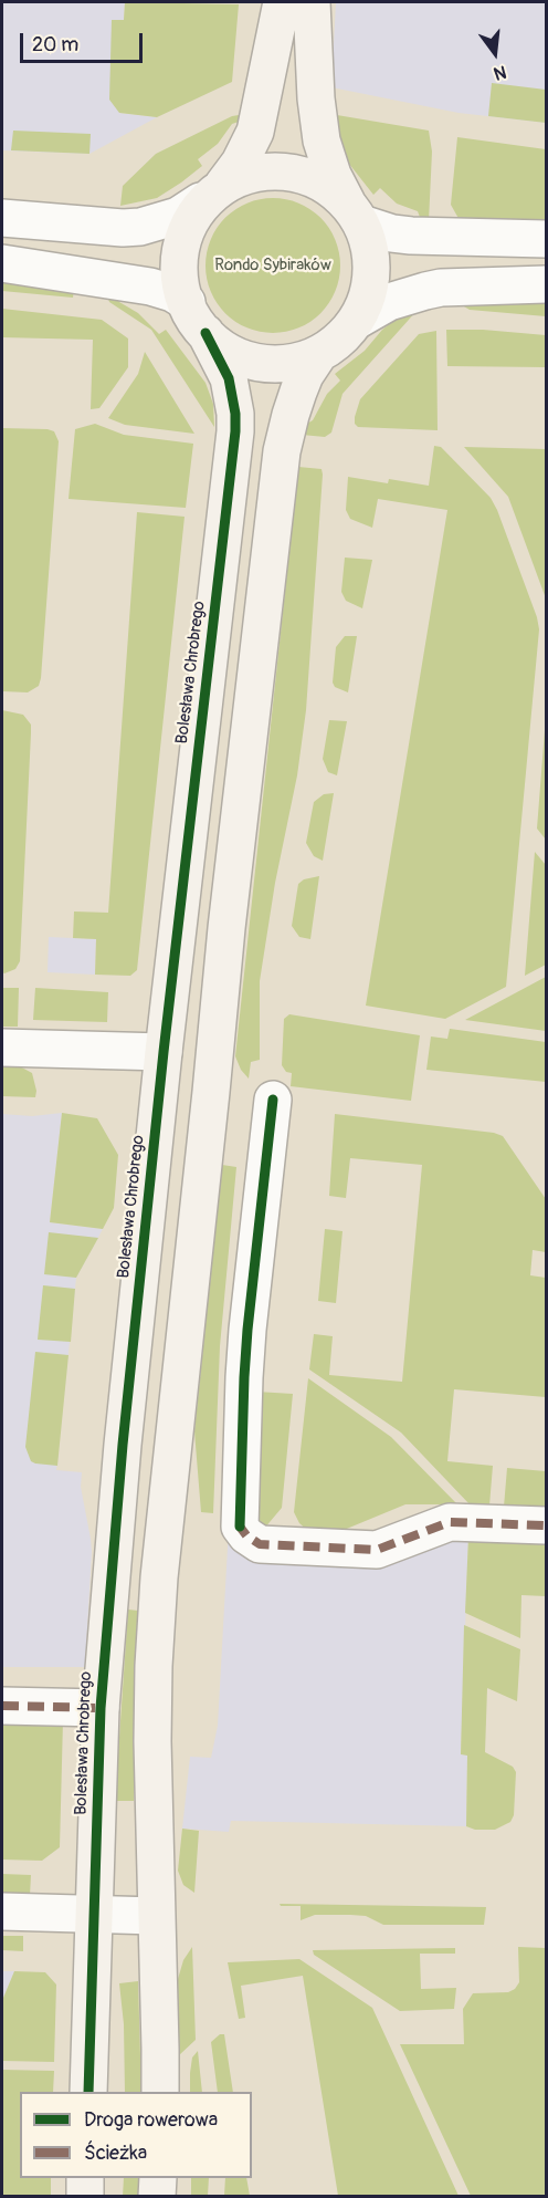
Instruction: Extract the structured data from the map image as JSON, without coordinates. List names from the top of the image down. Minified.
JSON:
{"streets":{"street":["Bolesława Chrobrego"]},"parks":["Rondo Sybiraków"],"legend":["Droga rowerowa","Ścieżka"],"scale_bar":"20 m","north":"bottom"}
